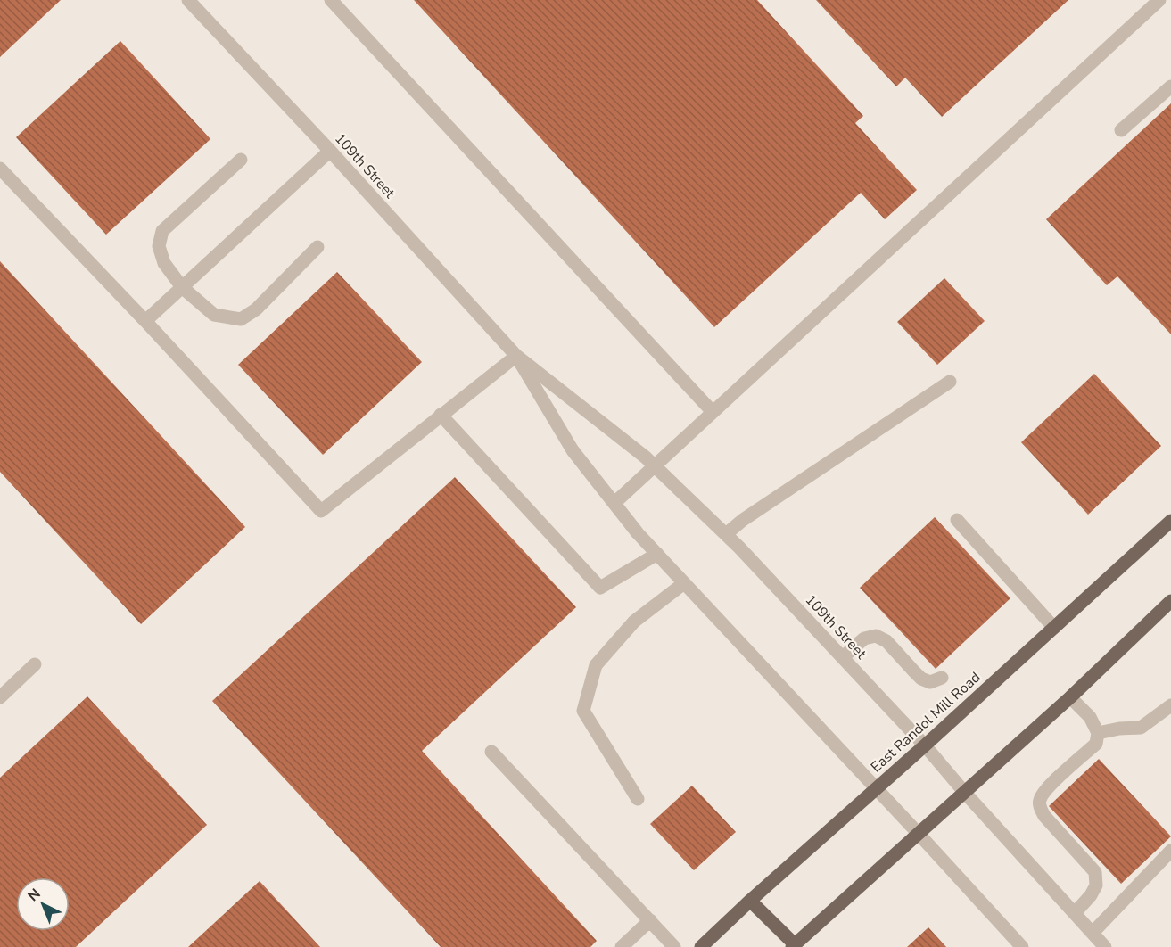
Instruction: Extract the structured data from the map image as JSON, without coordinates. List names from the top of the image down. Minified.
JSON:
{"streets":{"main road":["East Randol Mill Road"],"street":["109th Street"]},"crossings":[["109th Street","East Randol Mill Road"]],"north":"top left"}
